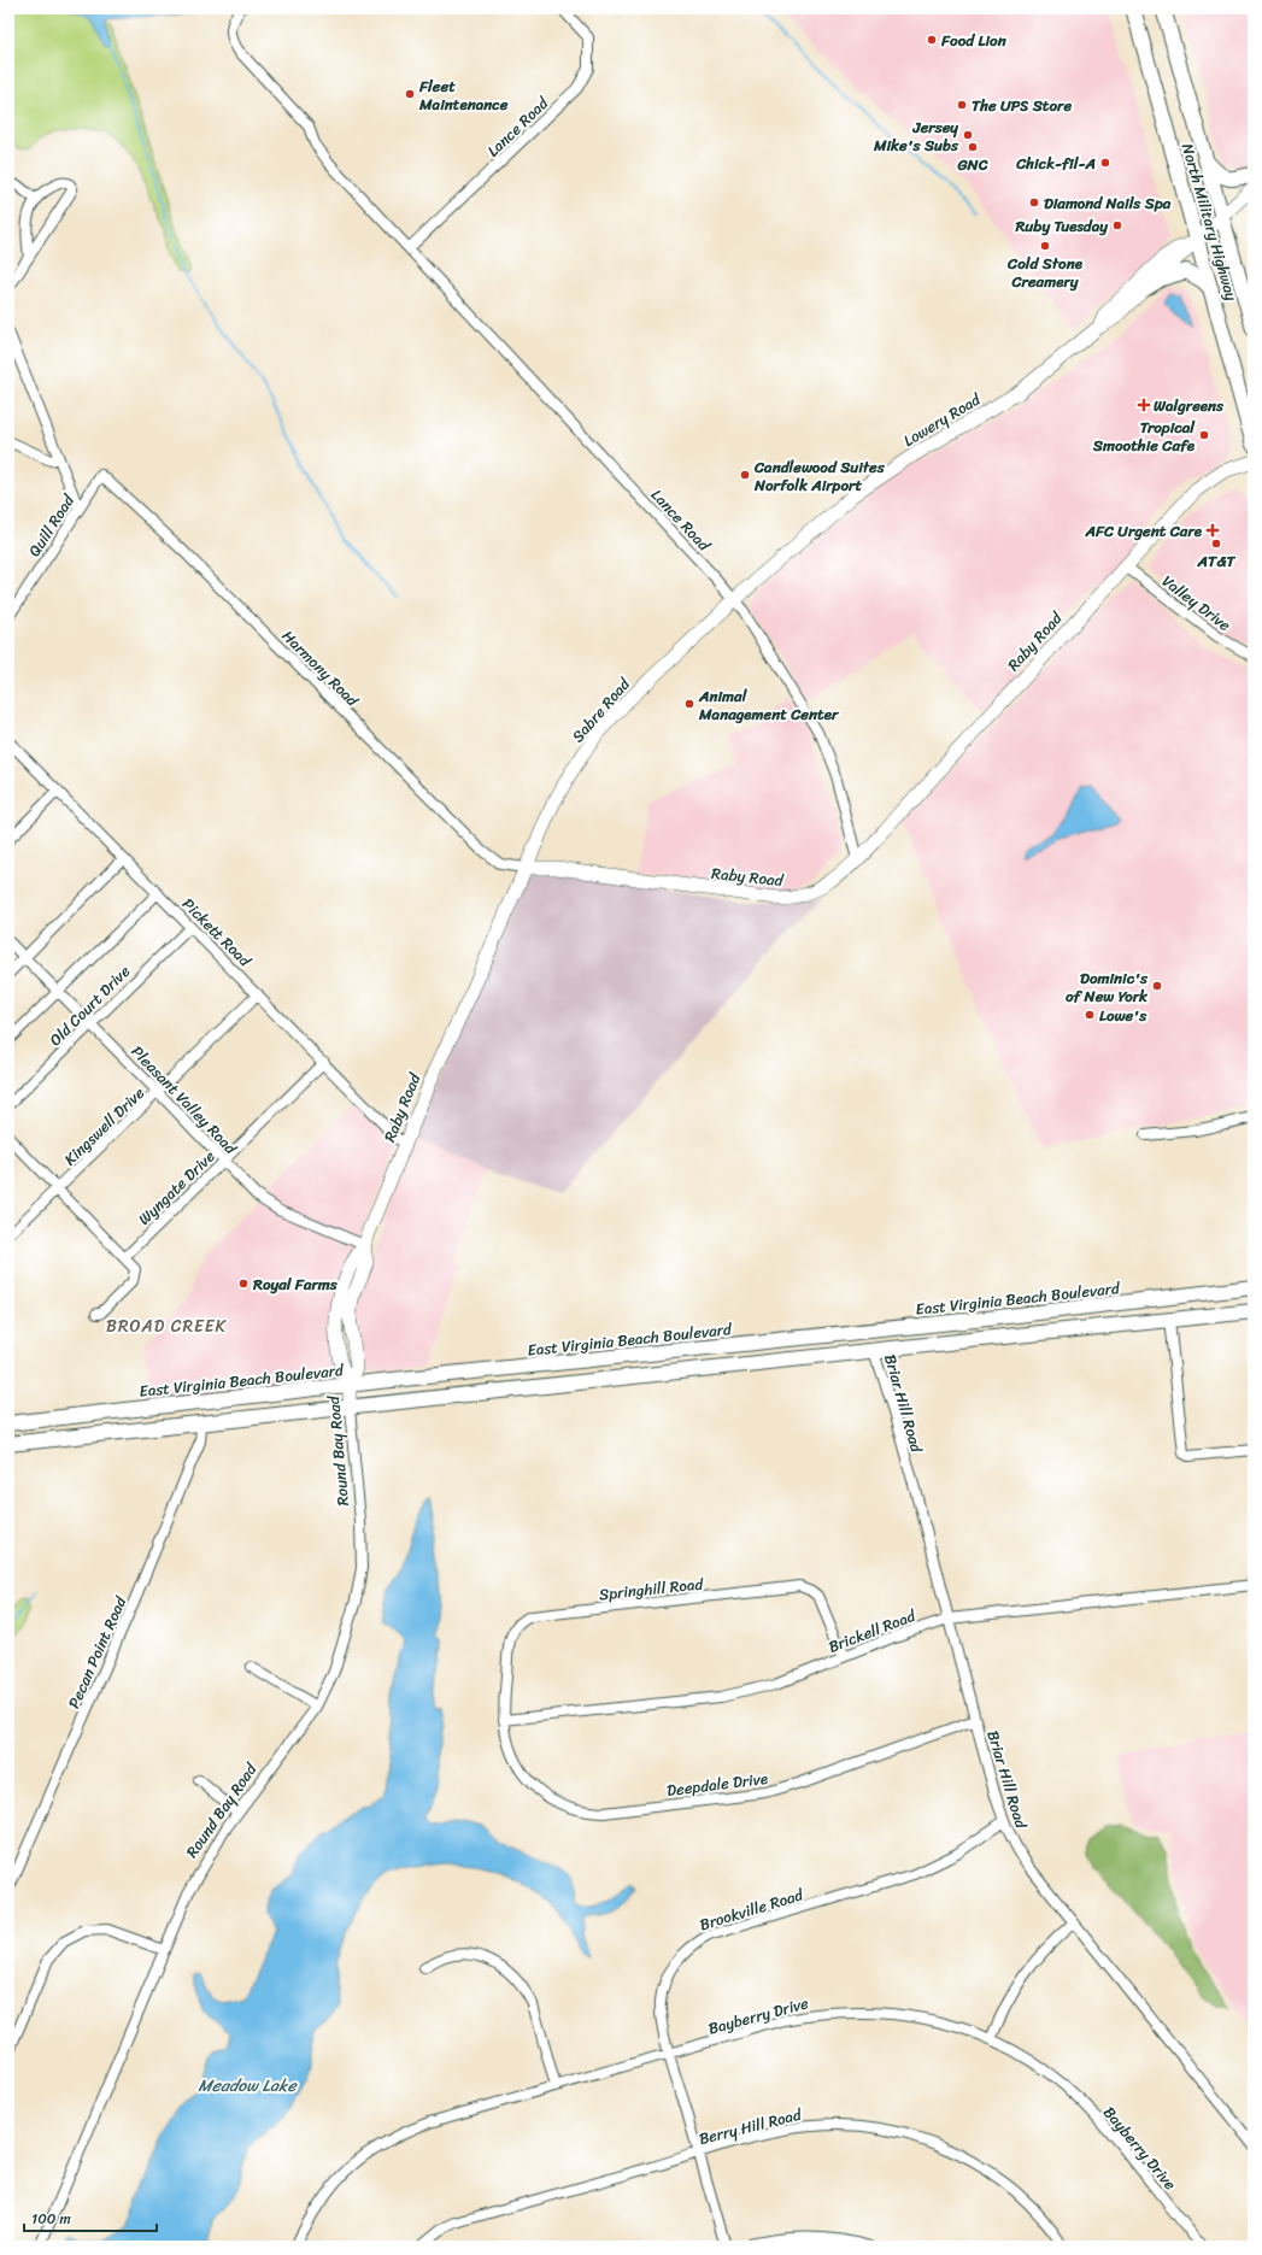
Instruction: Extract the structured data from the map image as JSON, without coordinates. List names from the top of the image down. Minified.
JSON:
{"streets":{"main road":["North Military Highway","East Virginia Beach Boulevard"],"street":["Lance Road","Lowery Road","Quill Road","Valley Drive","Raby Road","Harmony Road","Sabre Road","Pickett Road","Old Court Drive","Pleasant Valley Road","Kingswell Drive","Wyngate Drive","Briar Hill Road","Round Bay Road","Springhill Road","Brickell Road","Pecan Point Road","Deepdale Drive","Brookville Road","Bayberry Drive","Berry Hill Road"]},"crossings":[["Lance Road","Lowery Road"],["Lance Road","Raby Road"],["Lance Road","Sabre Road"],["North Military Highway","Lowery Road"],["Lowery Road","Sabre Road"],["Quill Road","Harmony Road"],["Valley Drive","Raby Road"],["Raby Road","Harmony Road"],["Raby Road","Sabre Road"],["Raby Road","Pickett Road"],["Raby Road","Pleasant Valley Road"],["Raby Road","East Virginia Beach Boulevard"],["Raby Road","Round Bay Road"],["Harmony Road","Sabre Road"],["Pickett Road","Old Court Drive"],["Pickett Road","Kingswell Drive"],["Pickett Road","Wyngate Drive"],["Old Court Drive","Pleasant Valley Road"],["Pleasant Valley Road","Kingswell Drive"],["Pleasant Valley Road","Wyngate Drive"],["East Virginia Beach Boulevard","Round Bay Road"],["Briar Hill Road","Brickell Road"],["Briar Hill Road","Deepdale Drive"],["Briar Hill Road","Brookville Road"],["Springhill Road","Brickell Road"],["Springhill Road","Deepdale Drive"],["Brickell Road","Deepdale Drive"],["Brookville Road","Bayberry Drive"],["Brookville Road","Berry Hill Road"]],"districts":["BROAD CREEK"],"water":["Meadow Lake"],"places":{"other":["Food Lion","Fleet Maintenance","The UPS Store","Jersey Mike's Subs","GNC","Chick-fil-A","Diamond Nails Spa","Ruby Tuesday","Cold Stone Creamery","Tropical Smoothie Cafe","Candlewood Suites Norfolk Airport","AT&T","Animal Management Center","Dominic's of New York","Lowe's","Royal Farms"],"health":["Walgreens","AFC Urgent Care"]},"scale_bar":"100 m"}
